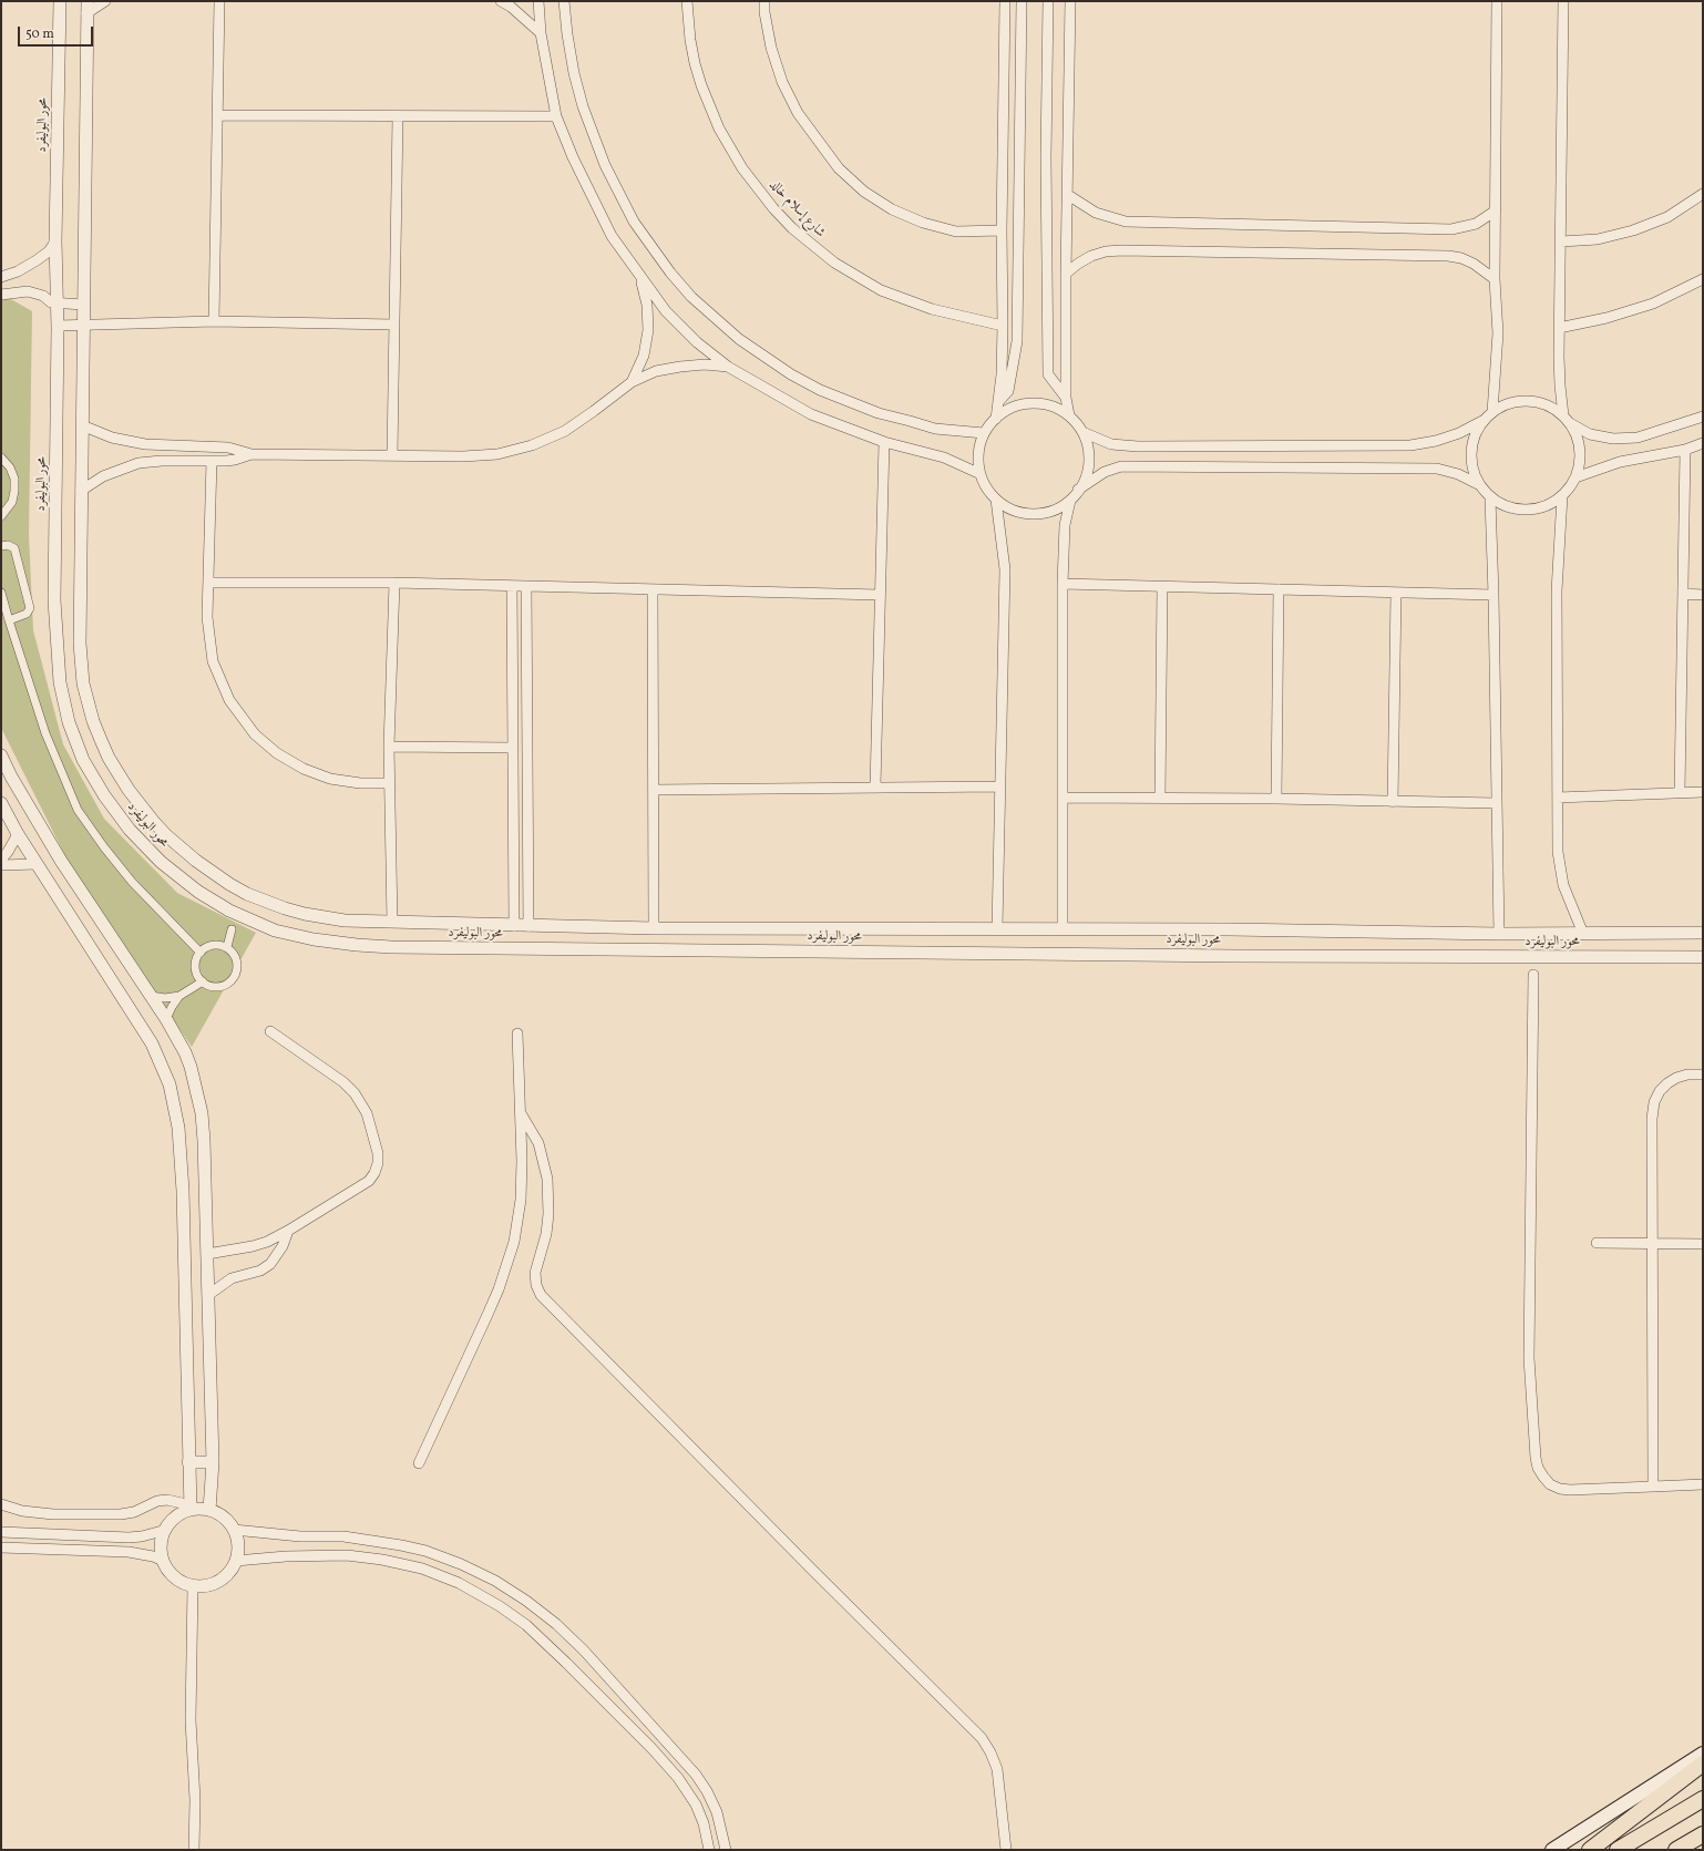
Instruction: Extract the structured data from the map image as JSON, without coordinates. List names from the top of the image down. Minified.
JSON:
{"streets":{"street":["محور البوليفرد","شارع إسلام خالد"]},"scale_bar":"50 m"}
